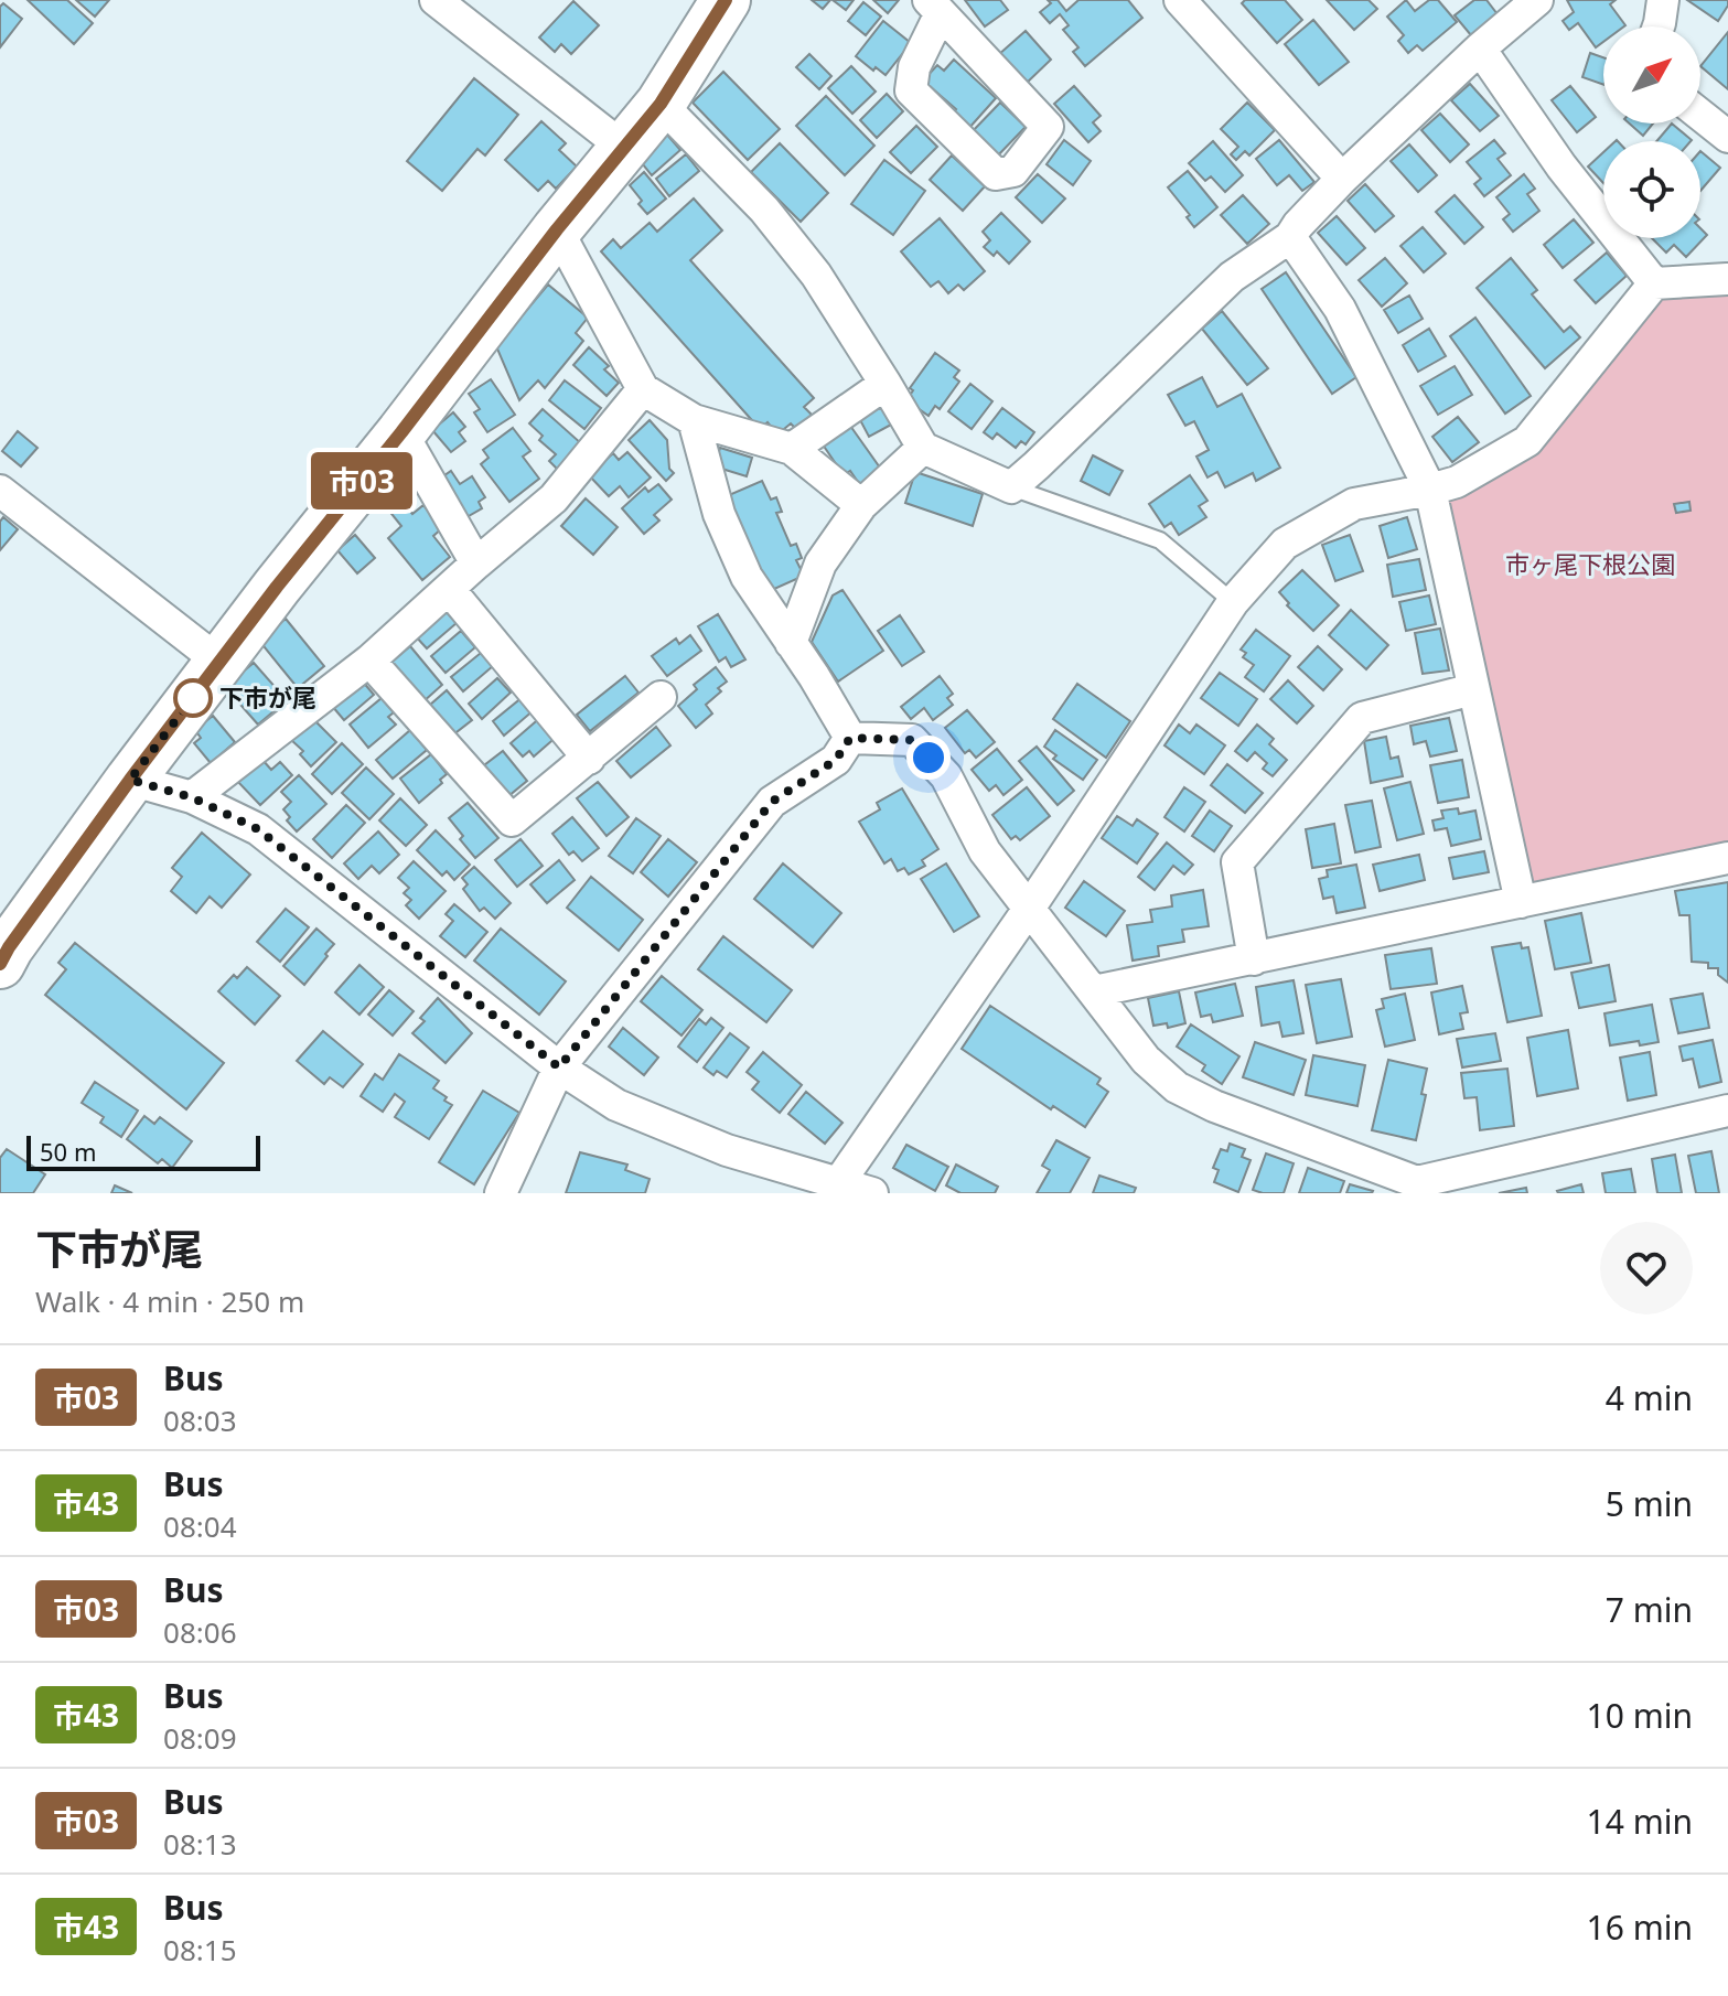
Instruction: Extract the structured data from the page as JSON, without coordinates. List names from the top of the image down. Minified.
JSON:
{"parks":["市ヶ尾下根公園"],"places":["下市が尾"],"lines":["bus line 市03"],"scale_bar":"50 m","north":"top right","page":{"on_map":"市03","scale":"50 m","heading":["下市が尾","Walk · 4 min · 250 m"],"list":[{"mark":"市03","name":"Bus","note":"08:03","value":"4 min"},{"mark":"市43","name":"Bus","note":"08:04","value":"5 min"},{"mark":"市03","name":"Bus","note":"08:06","value":"7 min"},{"mark":"市43","name":"Bus","note":"08:09","value":"10 min"},{"mark":"市03","name":"Bus","note":"08:13","value":"14 min"},{"mark":"市43","name":"Bus","note":"08:15","value":"16 min"}]}}
